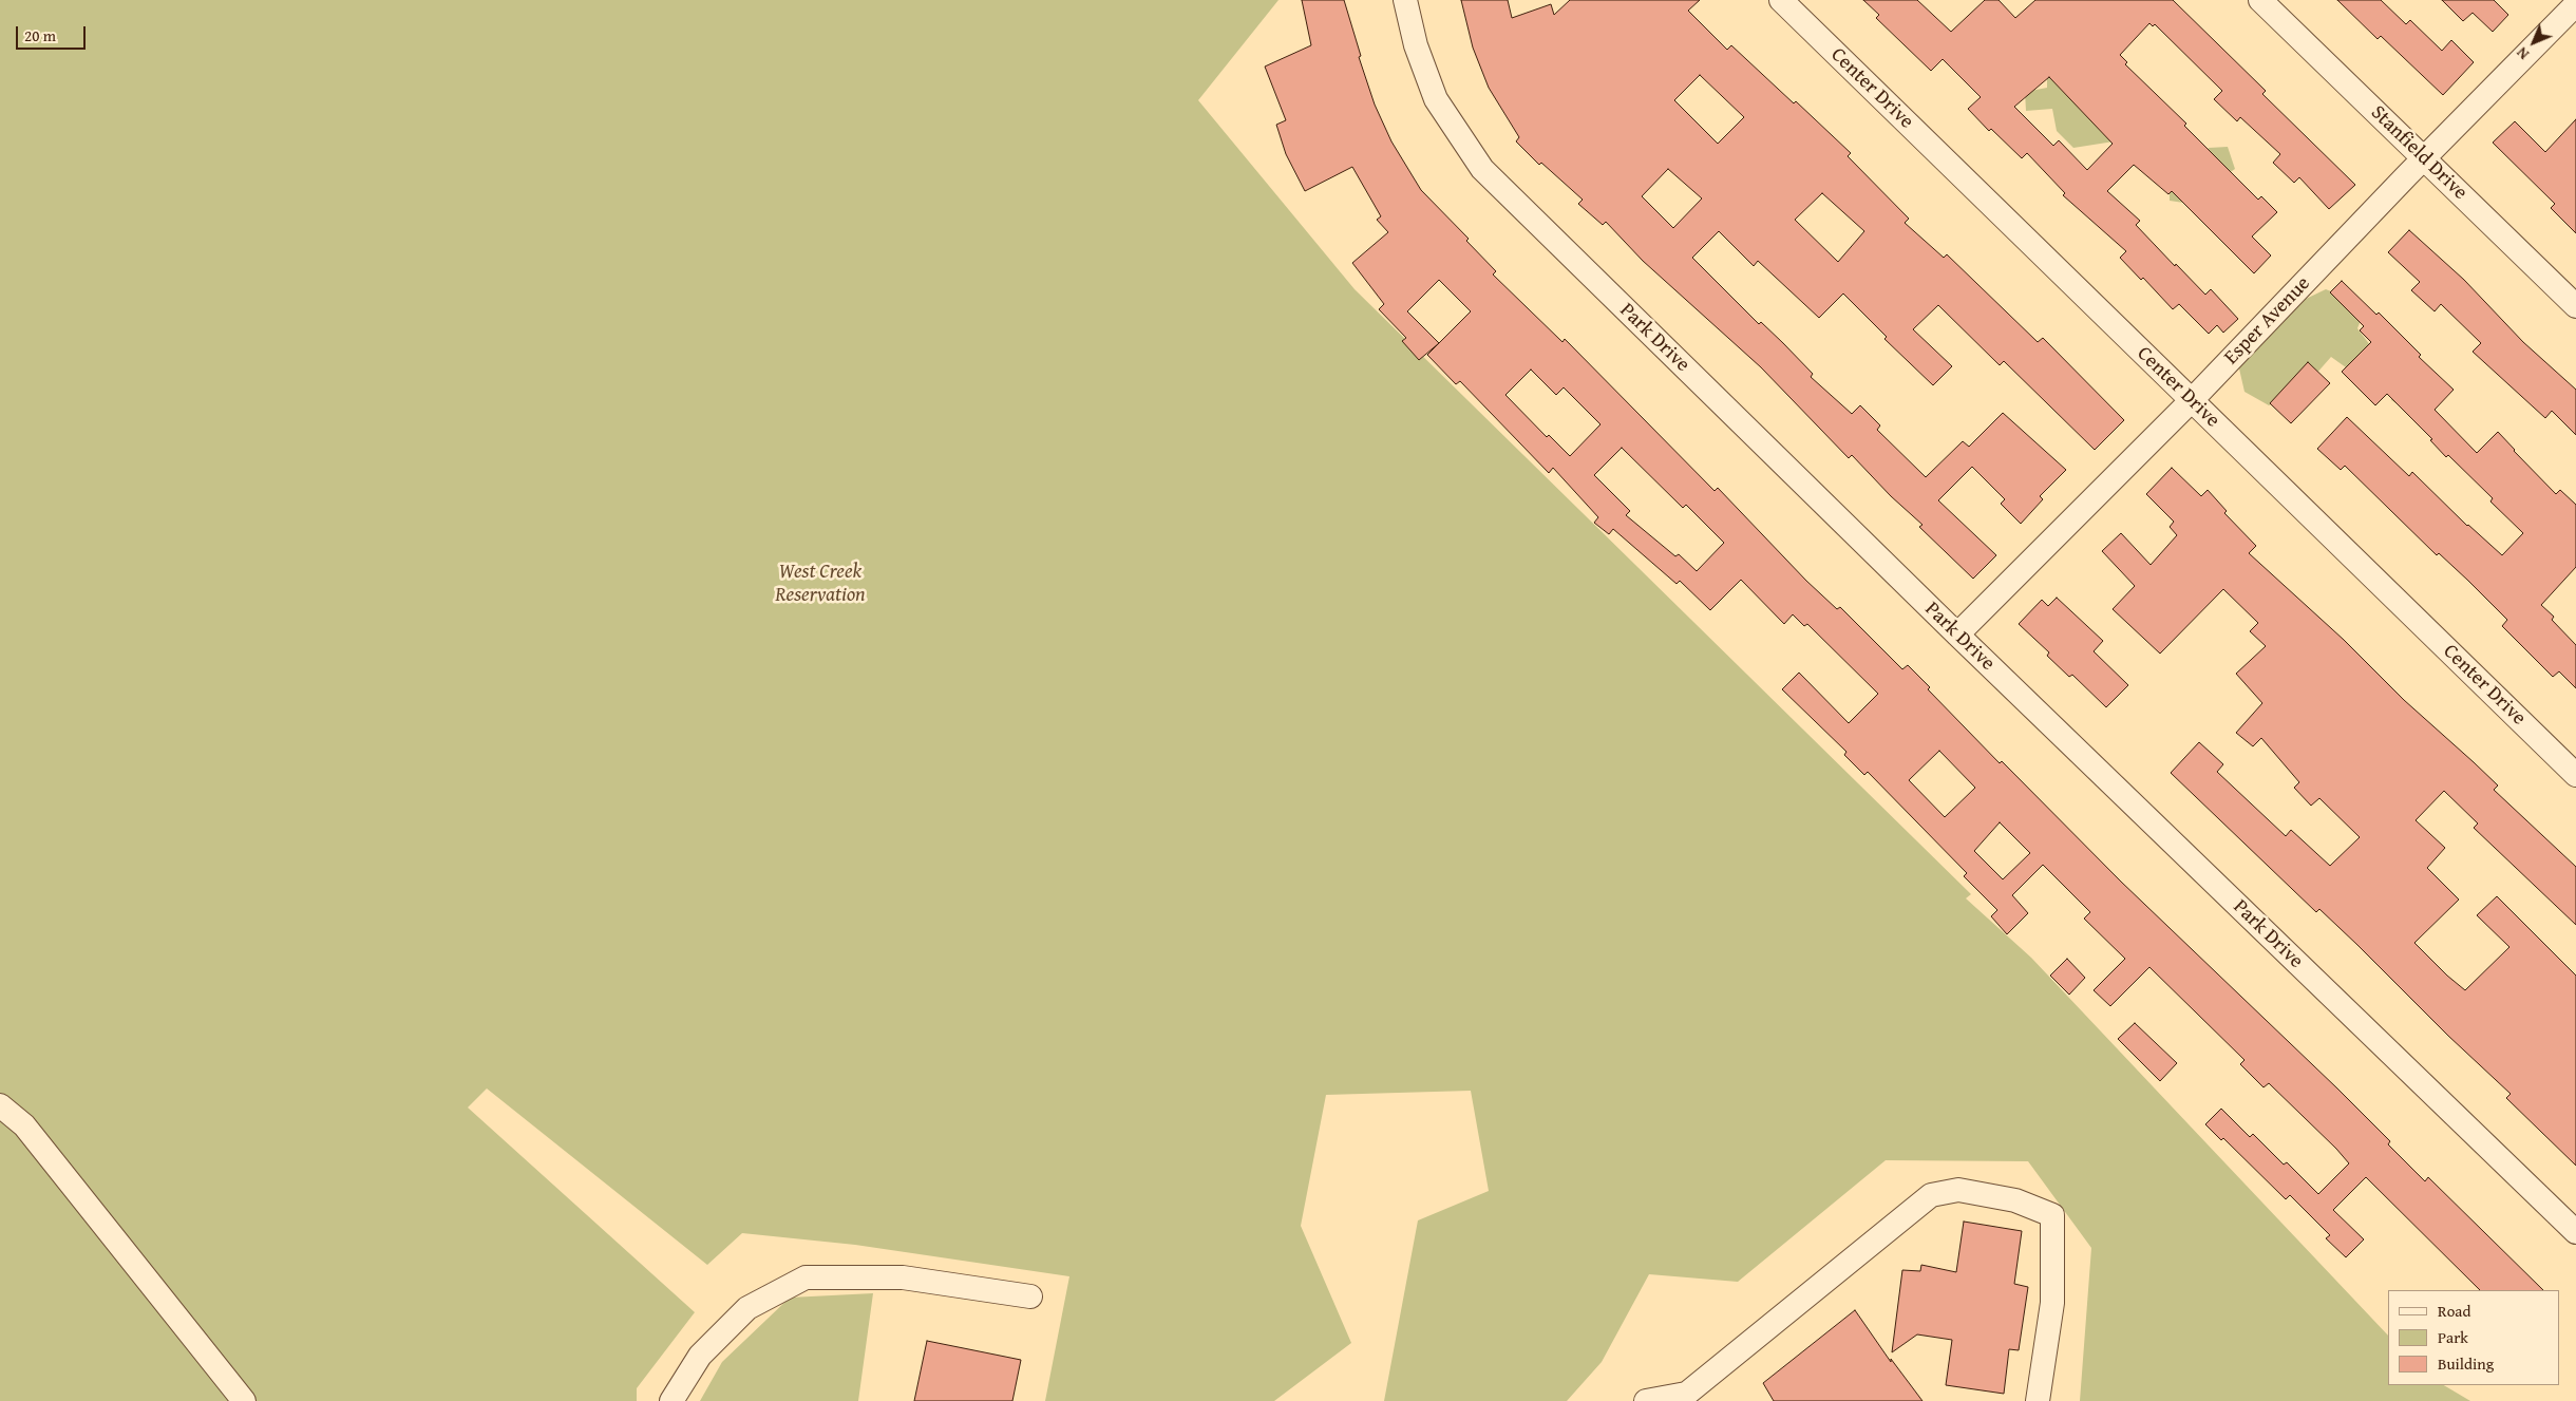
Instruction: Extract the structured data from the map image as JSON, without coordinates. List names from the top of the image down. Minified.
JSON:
{"streets":{"street":["Center Drive","Stanfield Drive","Esper Avenue","Park Drive"]},"crossings":[["Center Drive","Esper Avenue"],["Stanfield Drive","Esper Avenue"],["Esper Avenue","Park Drive"]],"parks":["West Creek Reservation"],"legend":["Road","Park","Building"],"scale_bar":"20 m","north":"bottom left"}
